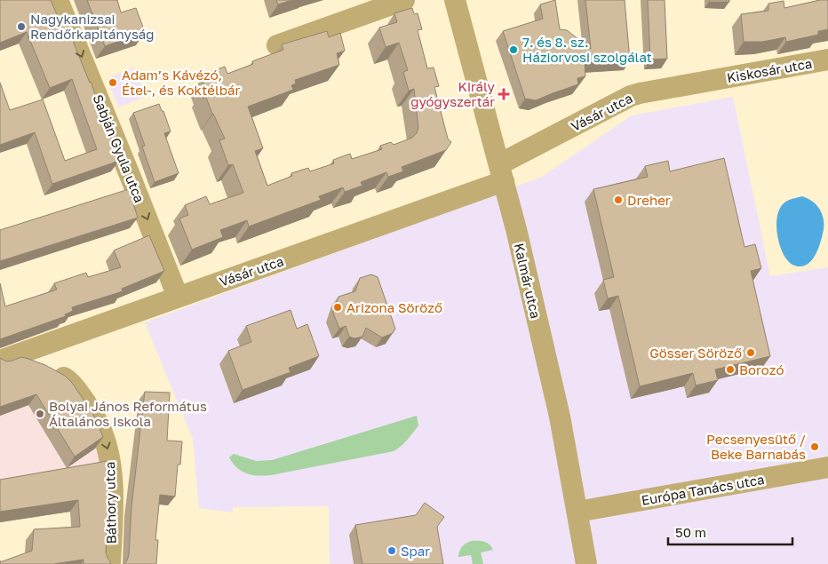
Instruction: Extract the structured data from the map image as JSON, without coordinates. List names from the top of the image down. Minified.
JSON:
{"streets":{"street":["Kiskosár utca","Vásár utca","Sabján Gyula utca","Kalmár utca","Európa Tanács utca","Báthory utca"]},"crossings":[["Kiskosár utca","Vásár utca"],["Vásár utca","Sabján Gyula utca"],["Vásár utca","Kalmár utca"],["Vásár utca","Báthory utca"],["Kalmár utca","Európa Tanács utca"]],"one_way":["Sabján Gyula utca","Báthory utca"],"places":{"other":["Nagykanizsai Rendőrkapitányság","7. és 8. sz. Háziorvosi szolgálat","Adam’s Kávézó, Étel-, és Koktélbár","Dreher","Arizona Söröző","Gösser Söröző","Borozó","Bolyai János Református Általános Iskola","Pecsenyesütő / Beke Barnabás","Spar"],"health":["Király gyógyszertár"]},"scale_bar":"50 m"}
